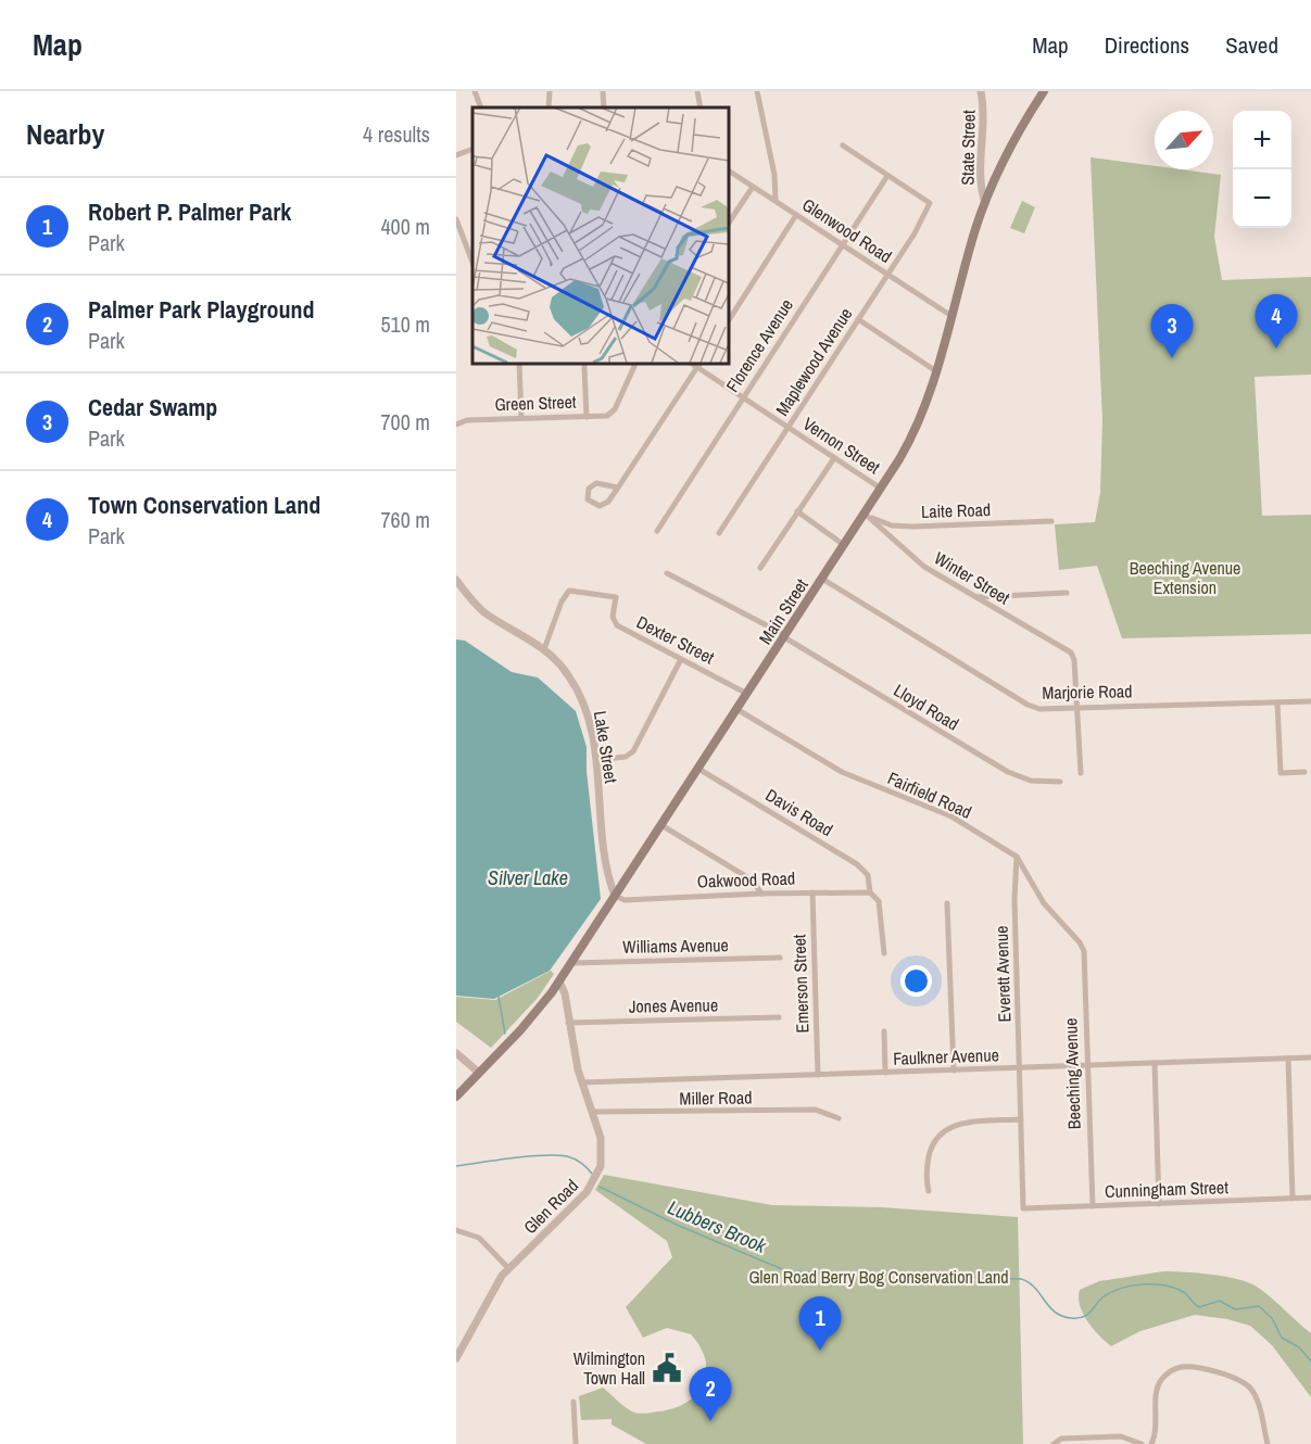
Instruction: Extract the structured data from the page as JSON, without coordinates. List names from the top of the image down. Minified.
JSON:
{"streets":{"main road":["Main Street"],"street":["State Street","Glenwood Road","Florence Avenue","Maplewood Avenue","Green Street","Vernon Street","Laite Road","Winter Street","Dexter Street","Marjorie Road","Lloyd Road","Lake Street","Fairfield Road","Davis Road","Oakwood Road","Williams Avenue","Everett Avenue","Emerson Street","Jones Avenue","Faulkner Avenue","Beeching Avenue","Miller Road","Cunningham Street","Glen Road"]},"crossings":[["State Street","Main Street"],["Glenwood Road","Florence Avenue"],["Glenwood Road","Maplewood Avenue"],["Glenwood Road","Main Street"],["Florence Avenue","Maplewood Avenue"],["Florence Avenue","Vernon Street"],["Maplewood Avenue","Vernon Street"],["Vernon Street","Main Street"],["Laite Road","Winter Street"],["Laite Road","Main Street"],["Winter Street","Main Street"],["Winter Street","Marjorie Road"],["Main Street","Dexter Street"],["Main Street","Marjorie Road"],["Main Street","Lloyd Road"],["Main Street","Lake Street"],["Main Street","Fairfield Road"],["Main Street","Davis Road"],["Main Street","Oakwood Road"],["Main Street","Williams Avenue"],["Main Street","Glen Road"],["Dexter Street","Lake Street"],["Lake Street","Oakwood Road"],["Fairfield Road","Everett Avenue"],["Fairfield Road","Beeching Avenue"],["Davis Road","Oakwood Road"],["Oakwood Road","Emerson Street"],["Everett Avenue","Faulkner Avenue"],["Everett Avenue","Cunningham Street"],["Emerson Street","Faulkner Avenue"],["Jones Avenue","Glen Road"],["Faulkner Avenue","Beeching Avenue"],["Faulkner Avenue","Glen Road"],["Beeching Avenue","Cunningham Street"],["Miller Road","Glen Road"]],"water":["Silver Lake","Lubbers Brook"],"parks":["Beeching Avenue Extension","Glen Road Berry Bog Conservation Land"],"places":{"public building":["Wilmington Town Hall"]},"north":"top right","page":{"header":"Map","nav":["Map","Directions","Saved"],"heading":["Nearby","4 results"],"map_buttons":["+","−"],"list":[{"mark":"1","name":"Robert P. Palmer Park","note":"Park","value":"400 m"},{"mark":"2","name":"Palmer Park Playground","note":"Park","value":"510 m"},{"mark":"3","name":"Cedar Swamp","note":"Park","value":"700 m"},{"mark":"4","name":"Town Conservation Land","note":"Park","value":"760 m"}],"pins":["4","3","1","2"]}}
